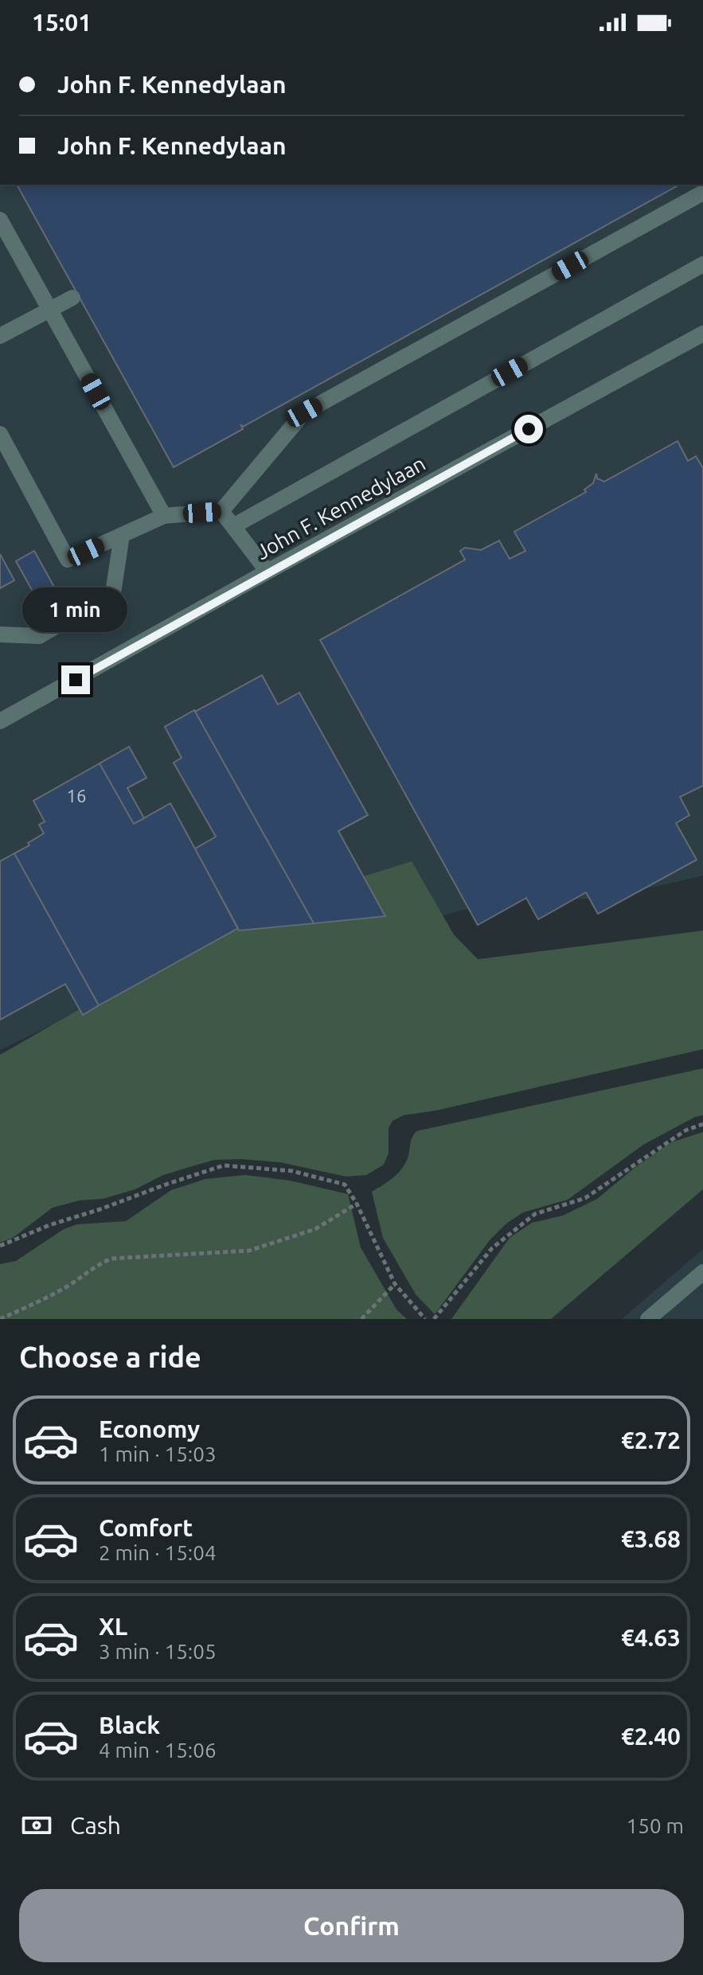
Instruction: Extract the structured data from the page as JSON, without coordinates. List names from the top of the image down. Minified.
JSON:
{"streets":{"street":["John F. Kennedylaan"]},"house_numbers":["16"],"page":{"status":"15:01","banner":["John F. Kennedylaan","John F. Kennedylaan"],"bubble":"1 min","heading":"Choose a ride","list":[{"name":"Economy","note":"1 min · 15:03","value":"€2.72"},{"name":"Comfort","note":"2 min · 15:04","value":"€3.68"},{"name":"XL","note":"3 min · 15:05","value":"€4.63"},{"name":"Black","note":"4 min · 15:06","value":"€2.40"}],"pay":["Cash","150 m"],"buttons":"Confirm"}}
